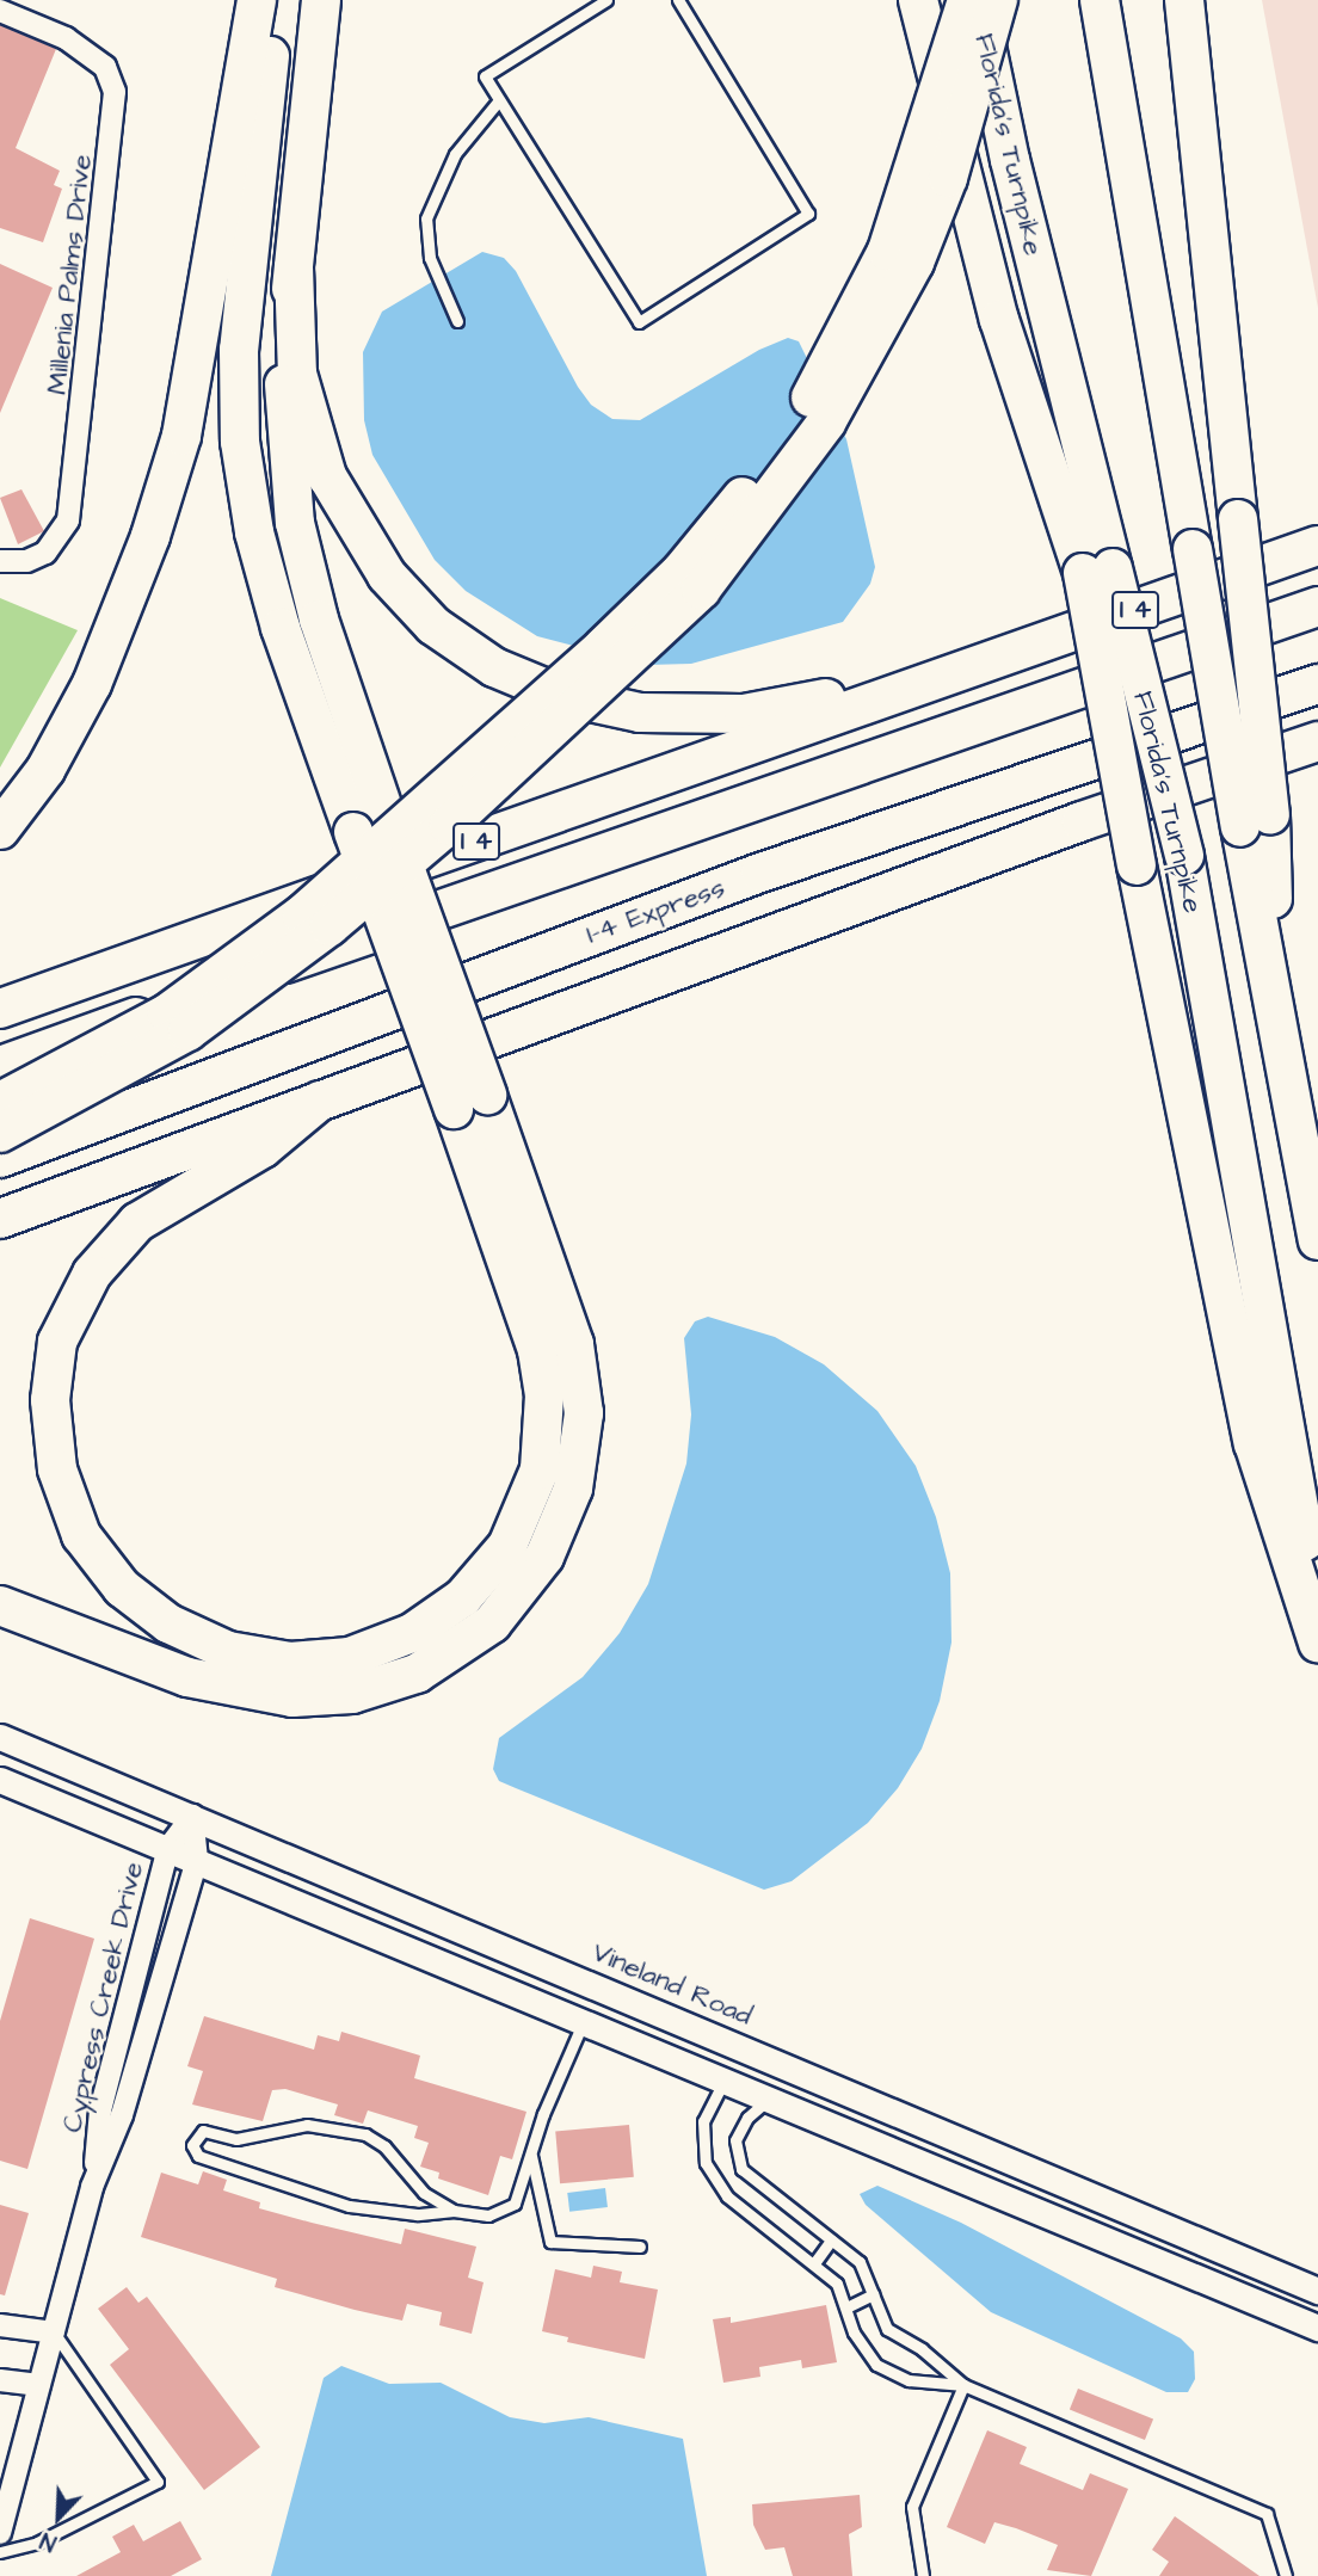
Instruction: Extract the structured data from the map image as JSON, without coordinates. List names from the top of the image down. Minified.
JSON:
{"streets":{"highway":["Florida's Turnpike","I 4","I-4 Express"],"street":["Millenia Palms Drive","Vineland Road","Cypress Creek Drive"]},"crossings":[["Vineland Road","Cypress Creek Drive"]],"north":"bottom left"}
